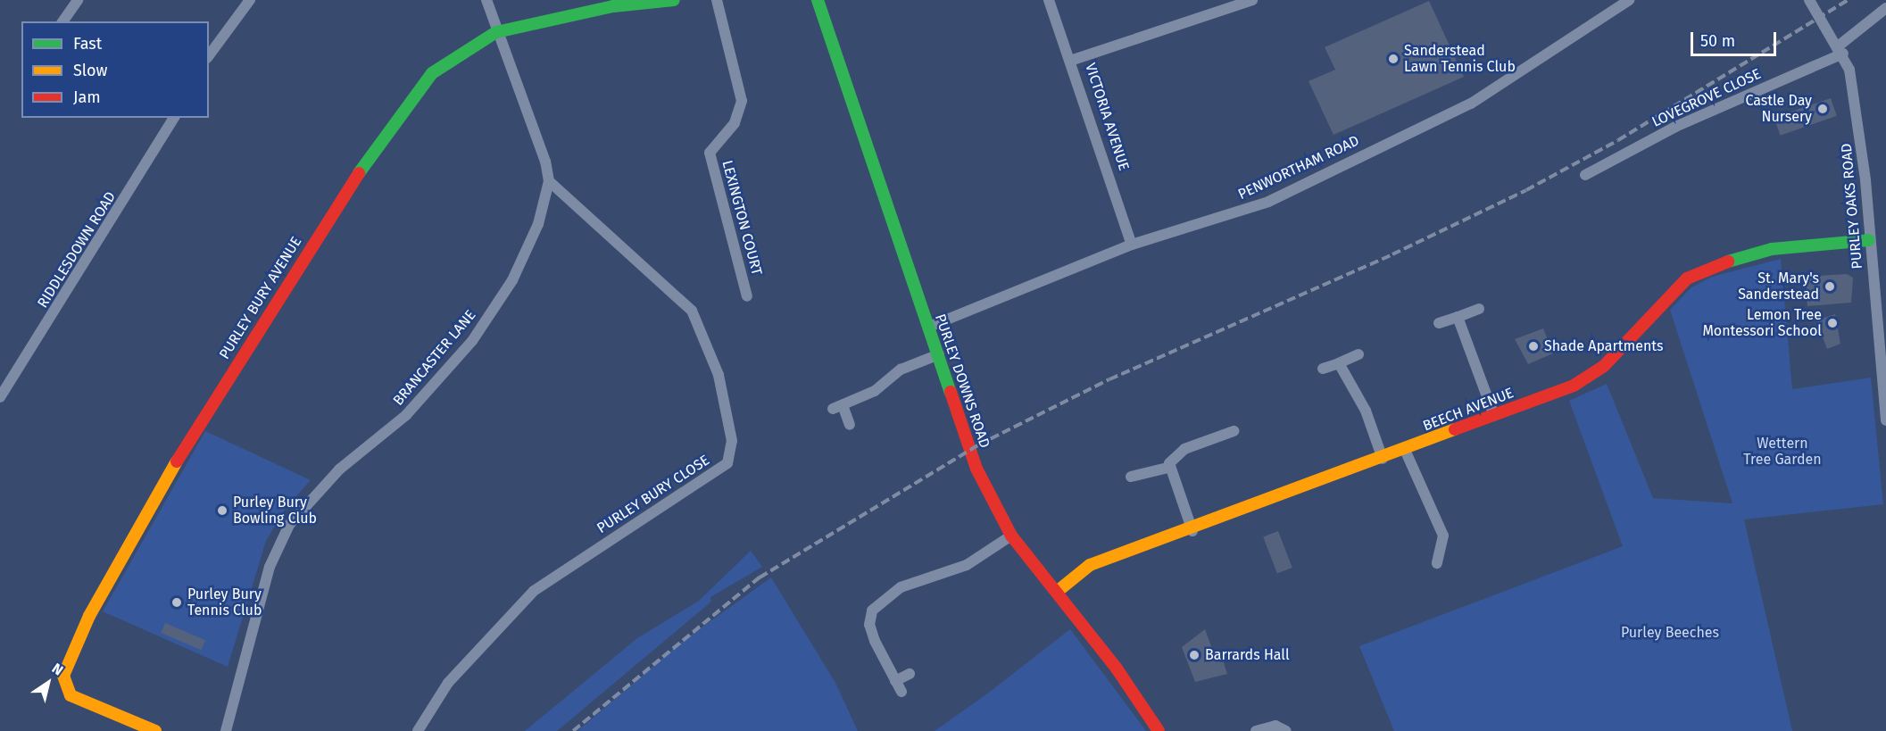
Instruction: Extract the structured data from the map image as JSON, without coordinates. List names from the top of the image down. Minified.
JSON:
{"streets":{"street":["LOVEGROVE CLOSE","VICTORIA AVENUE","PENWORTHAM ROAD","PURLEY OAKS ROAD","LEXINGTON COURT","RIDDLESDOWN ROAD","PURLEY BURY AVENUE","BRANCASTER LANE","PURLEY DOWNS ROAD","BEECH AVENUE","PURLEY BURY CLOSE"]},"crossings":[["LOVEGROVE CLOSE","PURLEY OAKS ROAD"],["VICTORIA AVENUE","PENWORTHAM ROAD"],["PENWORTHAM ROAD","PURLEY DOWNS ROAD"],["PURLEY OAKS ROAD","BEECH AVENUE"],["BRANCASTER LANE","PURLEY BURY CLOSE"],["PURLEY DOWNS ROAD","BEECH AVENUE"]],"parks":["Wettern Tree Garden","Purley Beeches"],"places":["Sanderstead Lawn Tennis Club","Castle Day Nursery","St. Mary's Sanderstead","Lemon Tree Montessori School","Shade Apartments","Purley Bury Bowling Club","Purley Bury Tennis Club","Barrards Hall"],"legend":["Fast","Slow","Jam"],"scale_bar":"50 m","north":"top right"}
